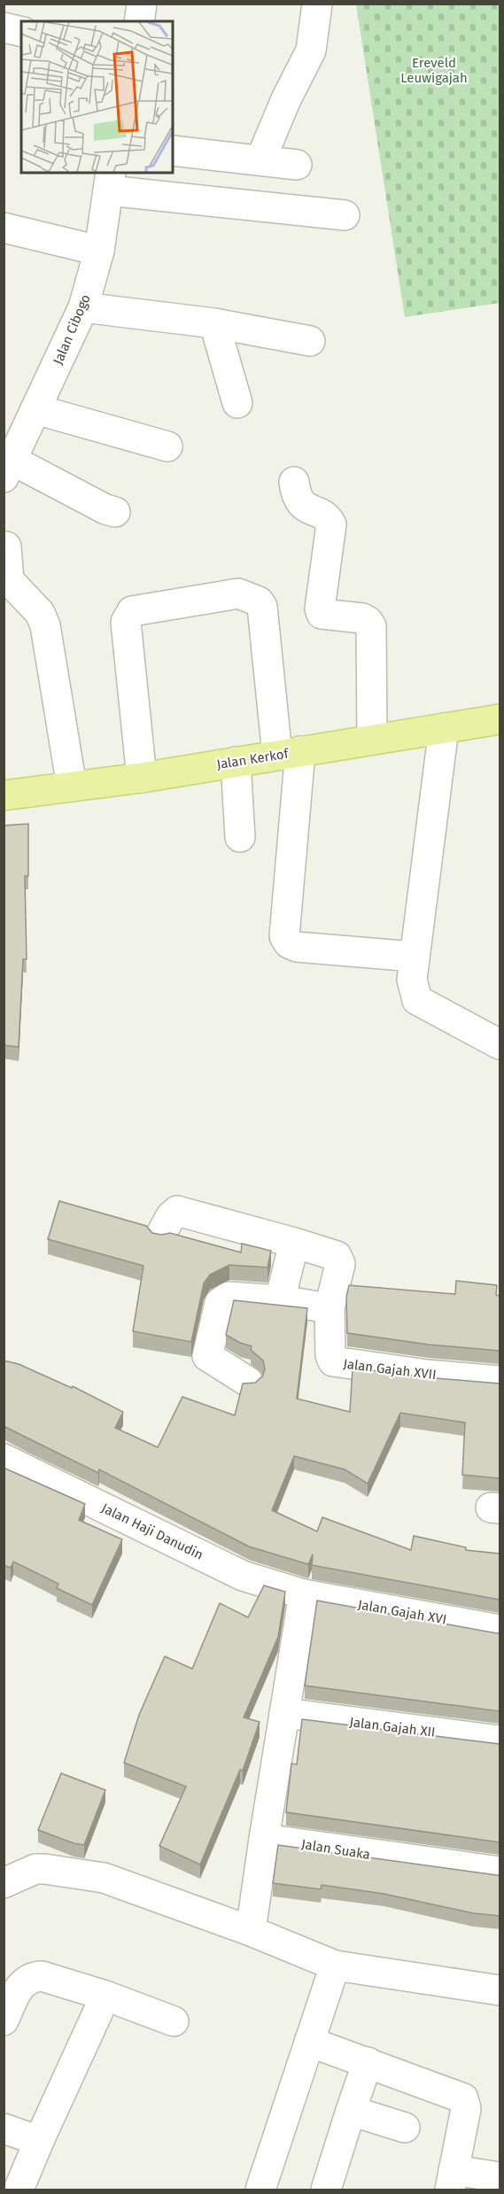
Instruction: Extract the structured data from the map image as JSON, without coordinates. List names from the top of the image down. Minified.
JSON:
{"streets":{"main road":["Jalan Kerkof"],"street":["Jalan Cibogo","Jalan Gajah XVII","Jalan Haji Danudin","Jalan Gajah XVI","Jalan Gajah XII","Jalan Suaka"]},"crossings":[["Jalan Haji Danudin","Jalan Gajah XVI"]],"parks":["Ereveld Leuwigajah"]}
